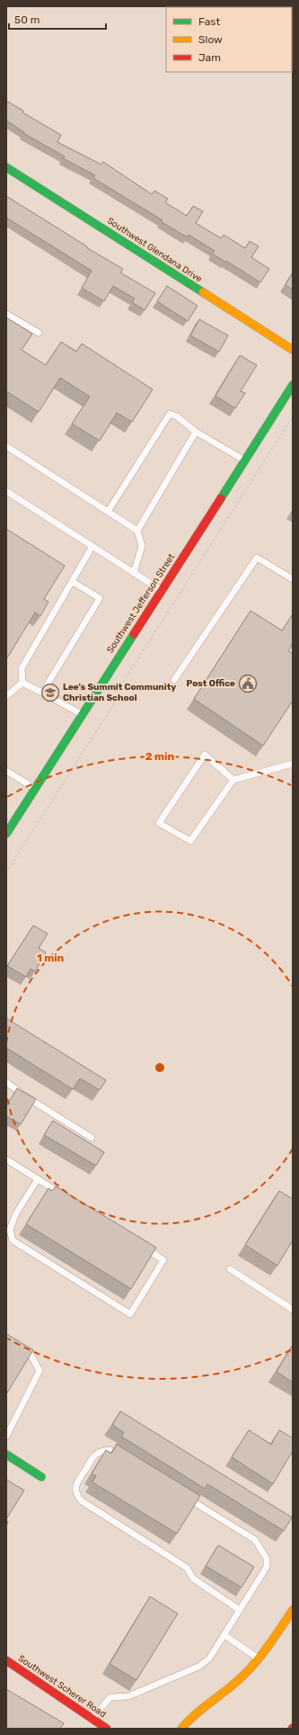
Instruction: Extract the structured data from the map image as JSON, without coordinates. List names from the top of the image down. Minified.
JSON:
{"streets":{"street":["Southwest Glendana Drive","Southwest Jefferson Street","Southwest Scherer Road"]},"places":{"public building":["Post Office"],"school or university":["Lee's Summit Community Christian School"]},"legend":["Fast","Slow","Jam"],"scale_bar":"50 m","rings":["2 min","1 min"]}
